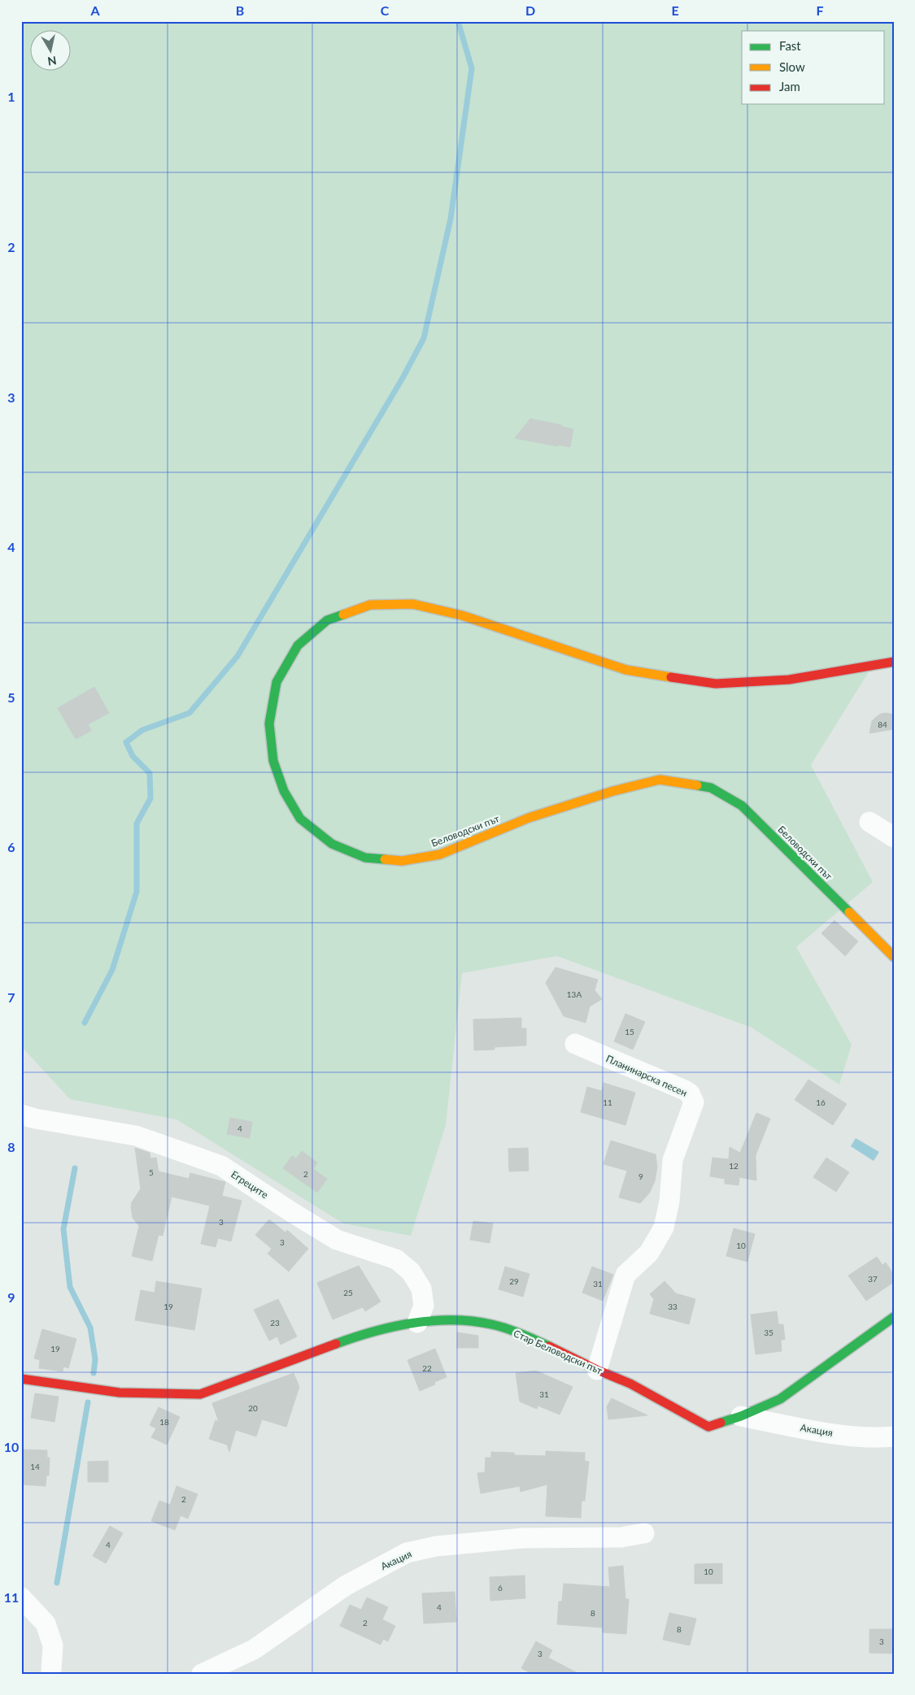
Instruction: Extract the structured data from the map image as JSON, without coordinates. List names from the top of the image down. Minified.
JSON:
{"streets":{"street":["Беловодски път","Планинарска песен","Егреците","Стар Беловодски път","Акация"]},"crossings":[["Планинарска песен","Стар Беловодски път"],["Егреците","Стар Беловодски път"],["Стар Беловодски път","Акация"]],"house_numbers":["84","13А","15","11","16","4","12","5","2","9","3","3","10","37","29","31","25","19","33","23","35","19","22","31","20","18","14","2","4","10","6","4","8","2","8","3","3"],"legend":["Fast","Slow","Jam"],"north":"bottom","grid":{"columns":["A","B","C","D","E","F"],"rows":["1","2","3","4","5","6","7","8","9","10","11"]}}
